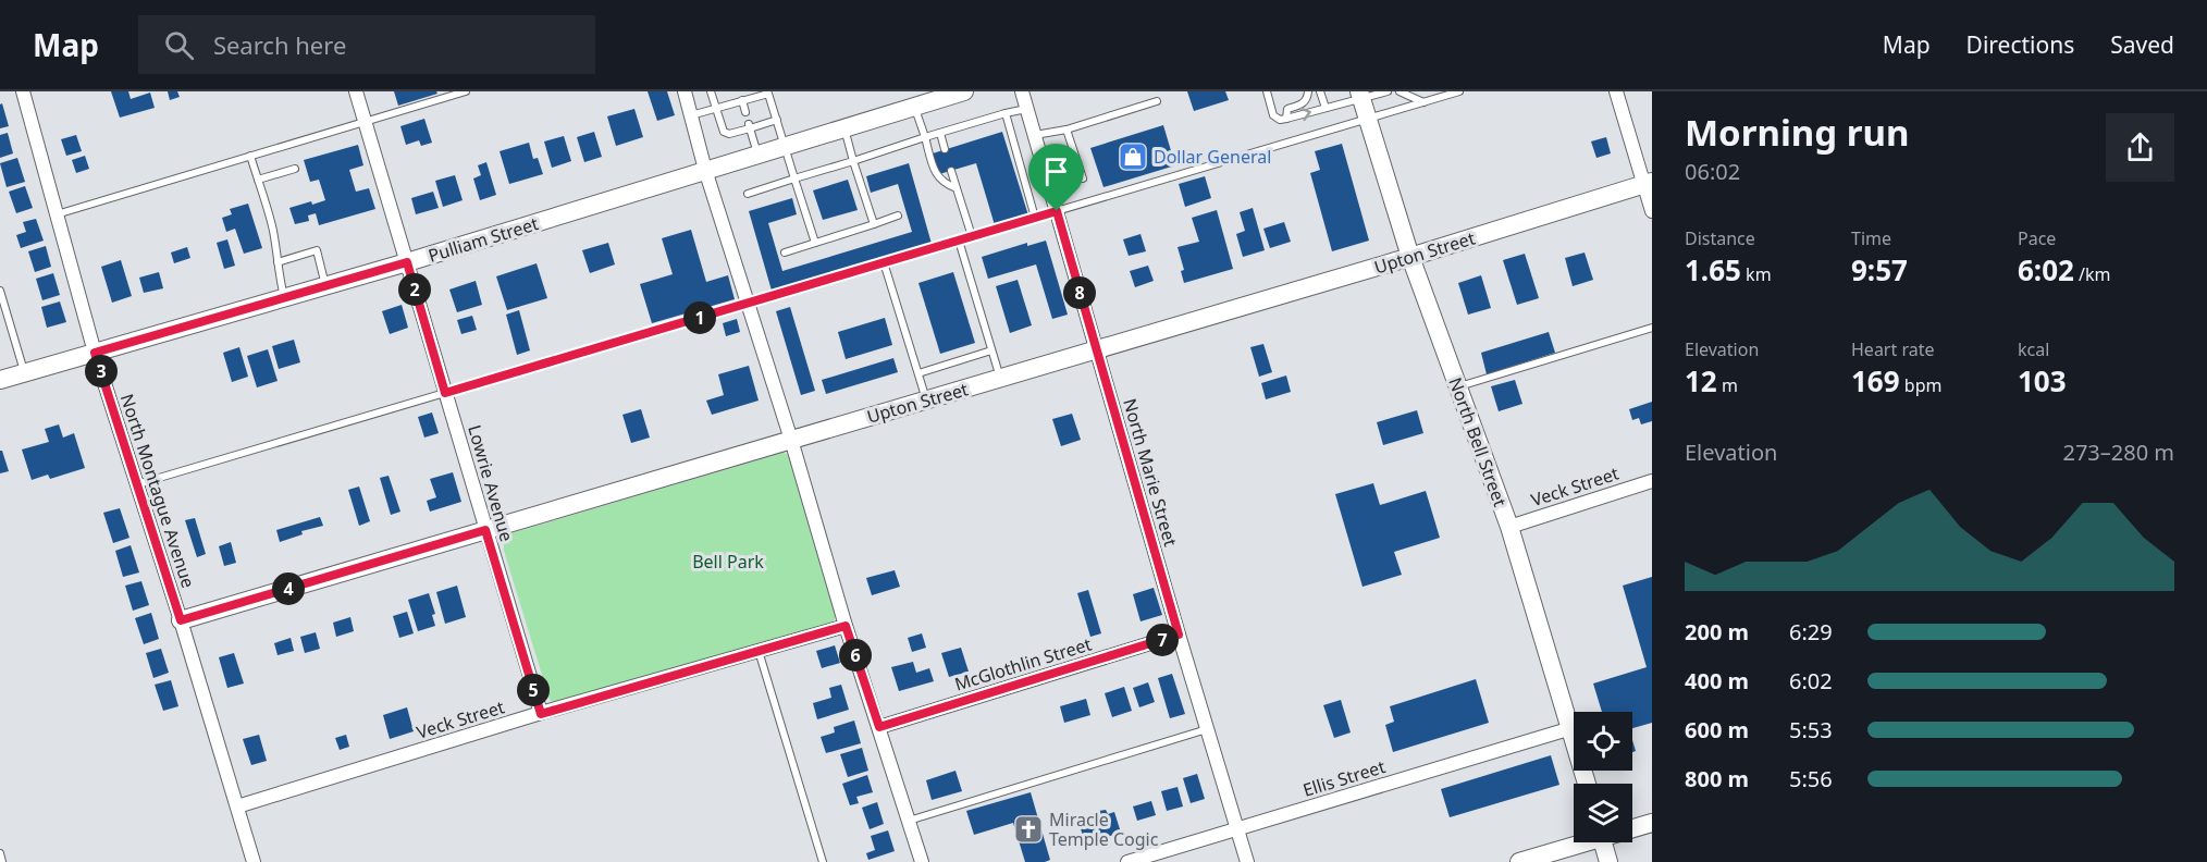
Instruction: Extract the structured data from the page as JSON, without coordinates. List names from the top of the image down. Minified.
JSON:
{"streets":{"main road":["Pulliam Street","Upton Street","North Bell Street"],"street":["North Marie Street","Lowrie Avenue","Veck Street","North Montague Avenue","McGlothlin Street","Ellis Street"]},"crossings":[["Pulliam Street","Lowrie Avenue"],["Pulliam Street","North Montague Avenue"],["Upton Street","North Bell Street"],["Upton Street","North Marie Street"],["Upton Street","Lowrie Avenue"],["Upton Street","North Montague Avenue"],["North Bell Street","Veck Street"],["North Bell Street","Ellis Street"],["North Marie Street","McGlothlin Street"],["North Marie Street","Ellis Street"],["Lowrie Avenue","Veck Street"],["Veck Street","North Montague Avenue"]],"parks":["Bell Park"],"places":{"shop":["Dollar General"],"church":["Miracle Temple Cogic"]},"page":{"header":"Map","search":"Search here","nav":["Map","Directions","Saved"],"heading":["Morning run","06:02"],"stats":[["Distance","1.65 km"],["Time","9:57"],["Pace","6:02 /km"],["Elevation","12 m"],["Heart rate","169 bpm"],["kcal","103"]],"pins":["2","8","1","3","4","7","6","5"],"chart":["Elevation","273–280 m"],"list":[{"name":"200 m","note":"6:29"},{"name":"400 m","note":"6:02"},{"name":"600 m","note":"5:53"},{"name":"800 m","note":"5:56"}]}}
